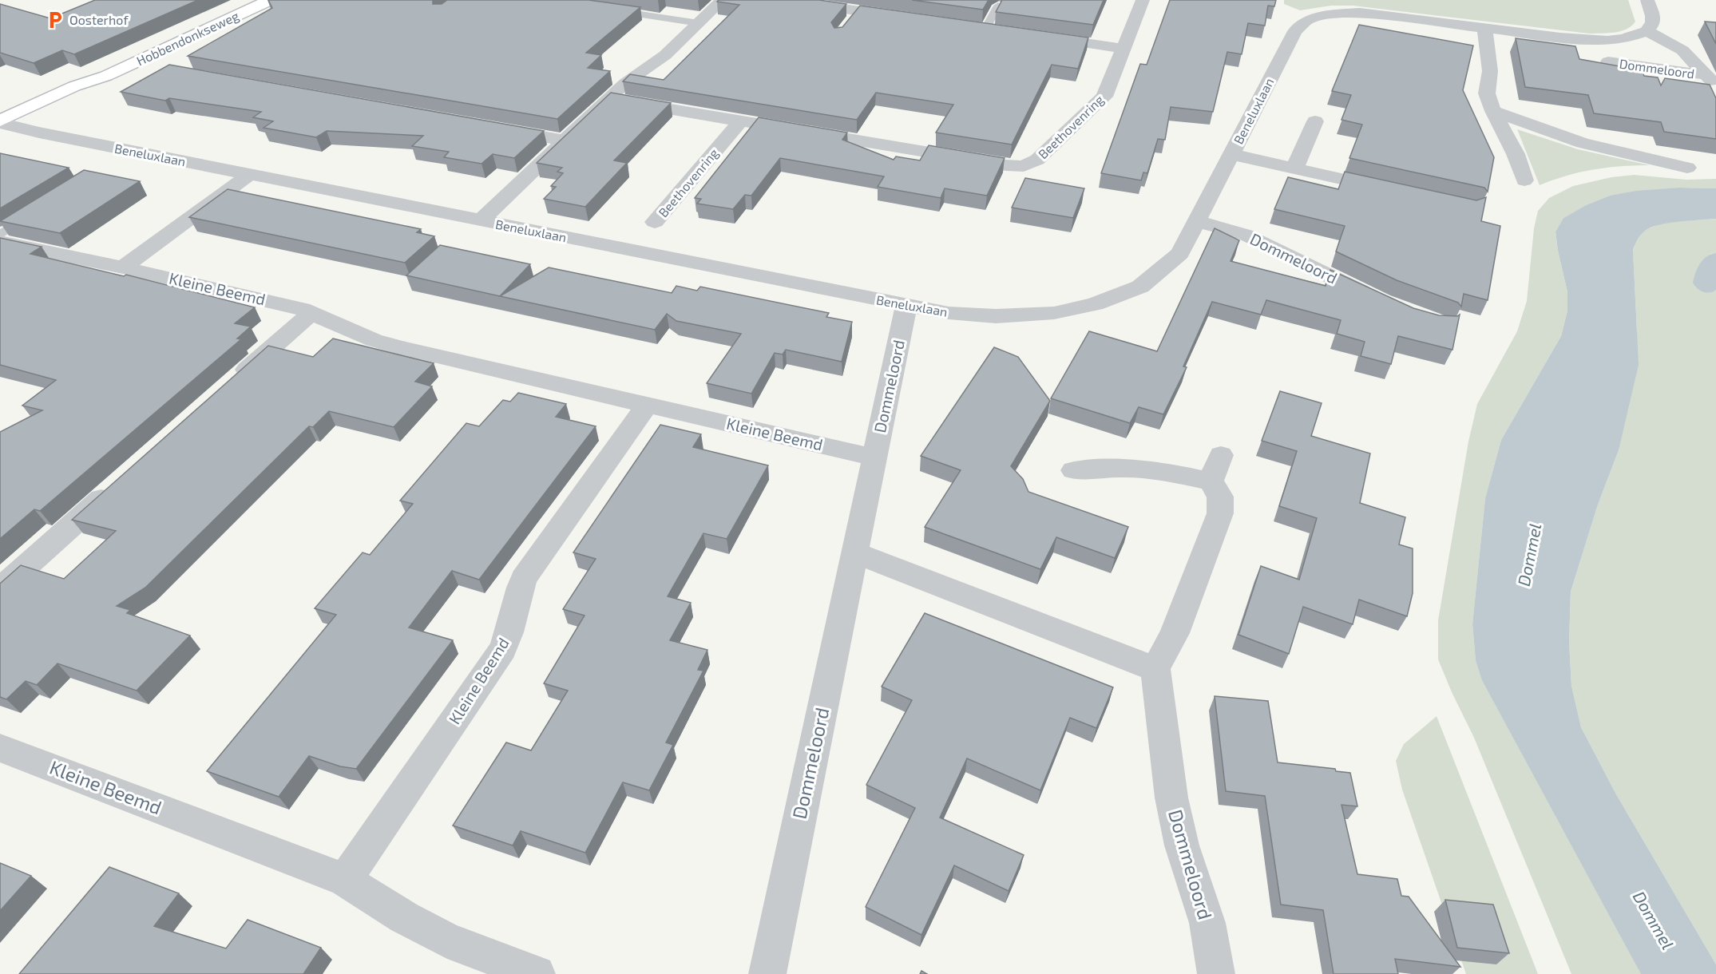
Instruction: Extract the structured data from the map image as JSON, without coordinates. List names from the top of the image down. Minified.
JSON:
{"streets":{"street":["Hobbendonkseweg","Dommeloord","Beneluxlaan","Beethovenring","Kleine Beemd"]},"crossings":[["Hobbendonkseweg","Beneluxlaan"],["Dommeloord","Beneluxlaan"],["Dommeloord","Kleine Beemd"]],"water":["Dommel"],"places":{"parking":["Oosterhof"]}}
